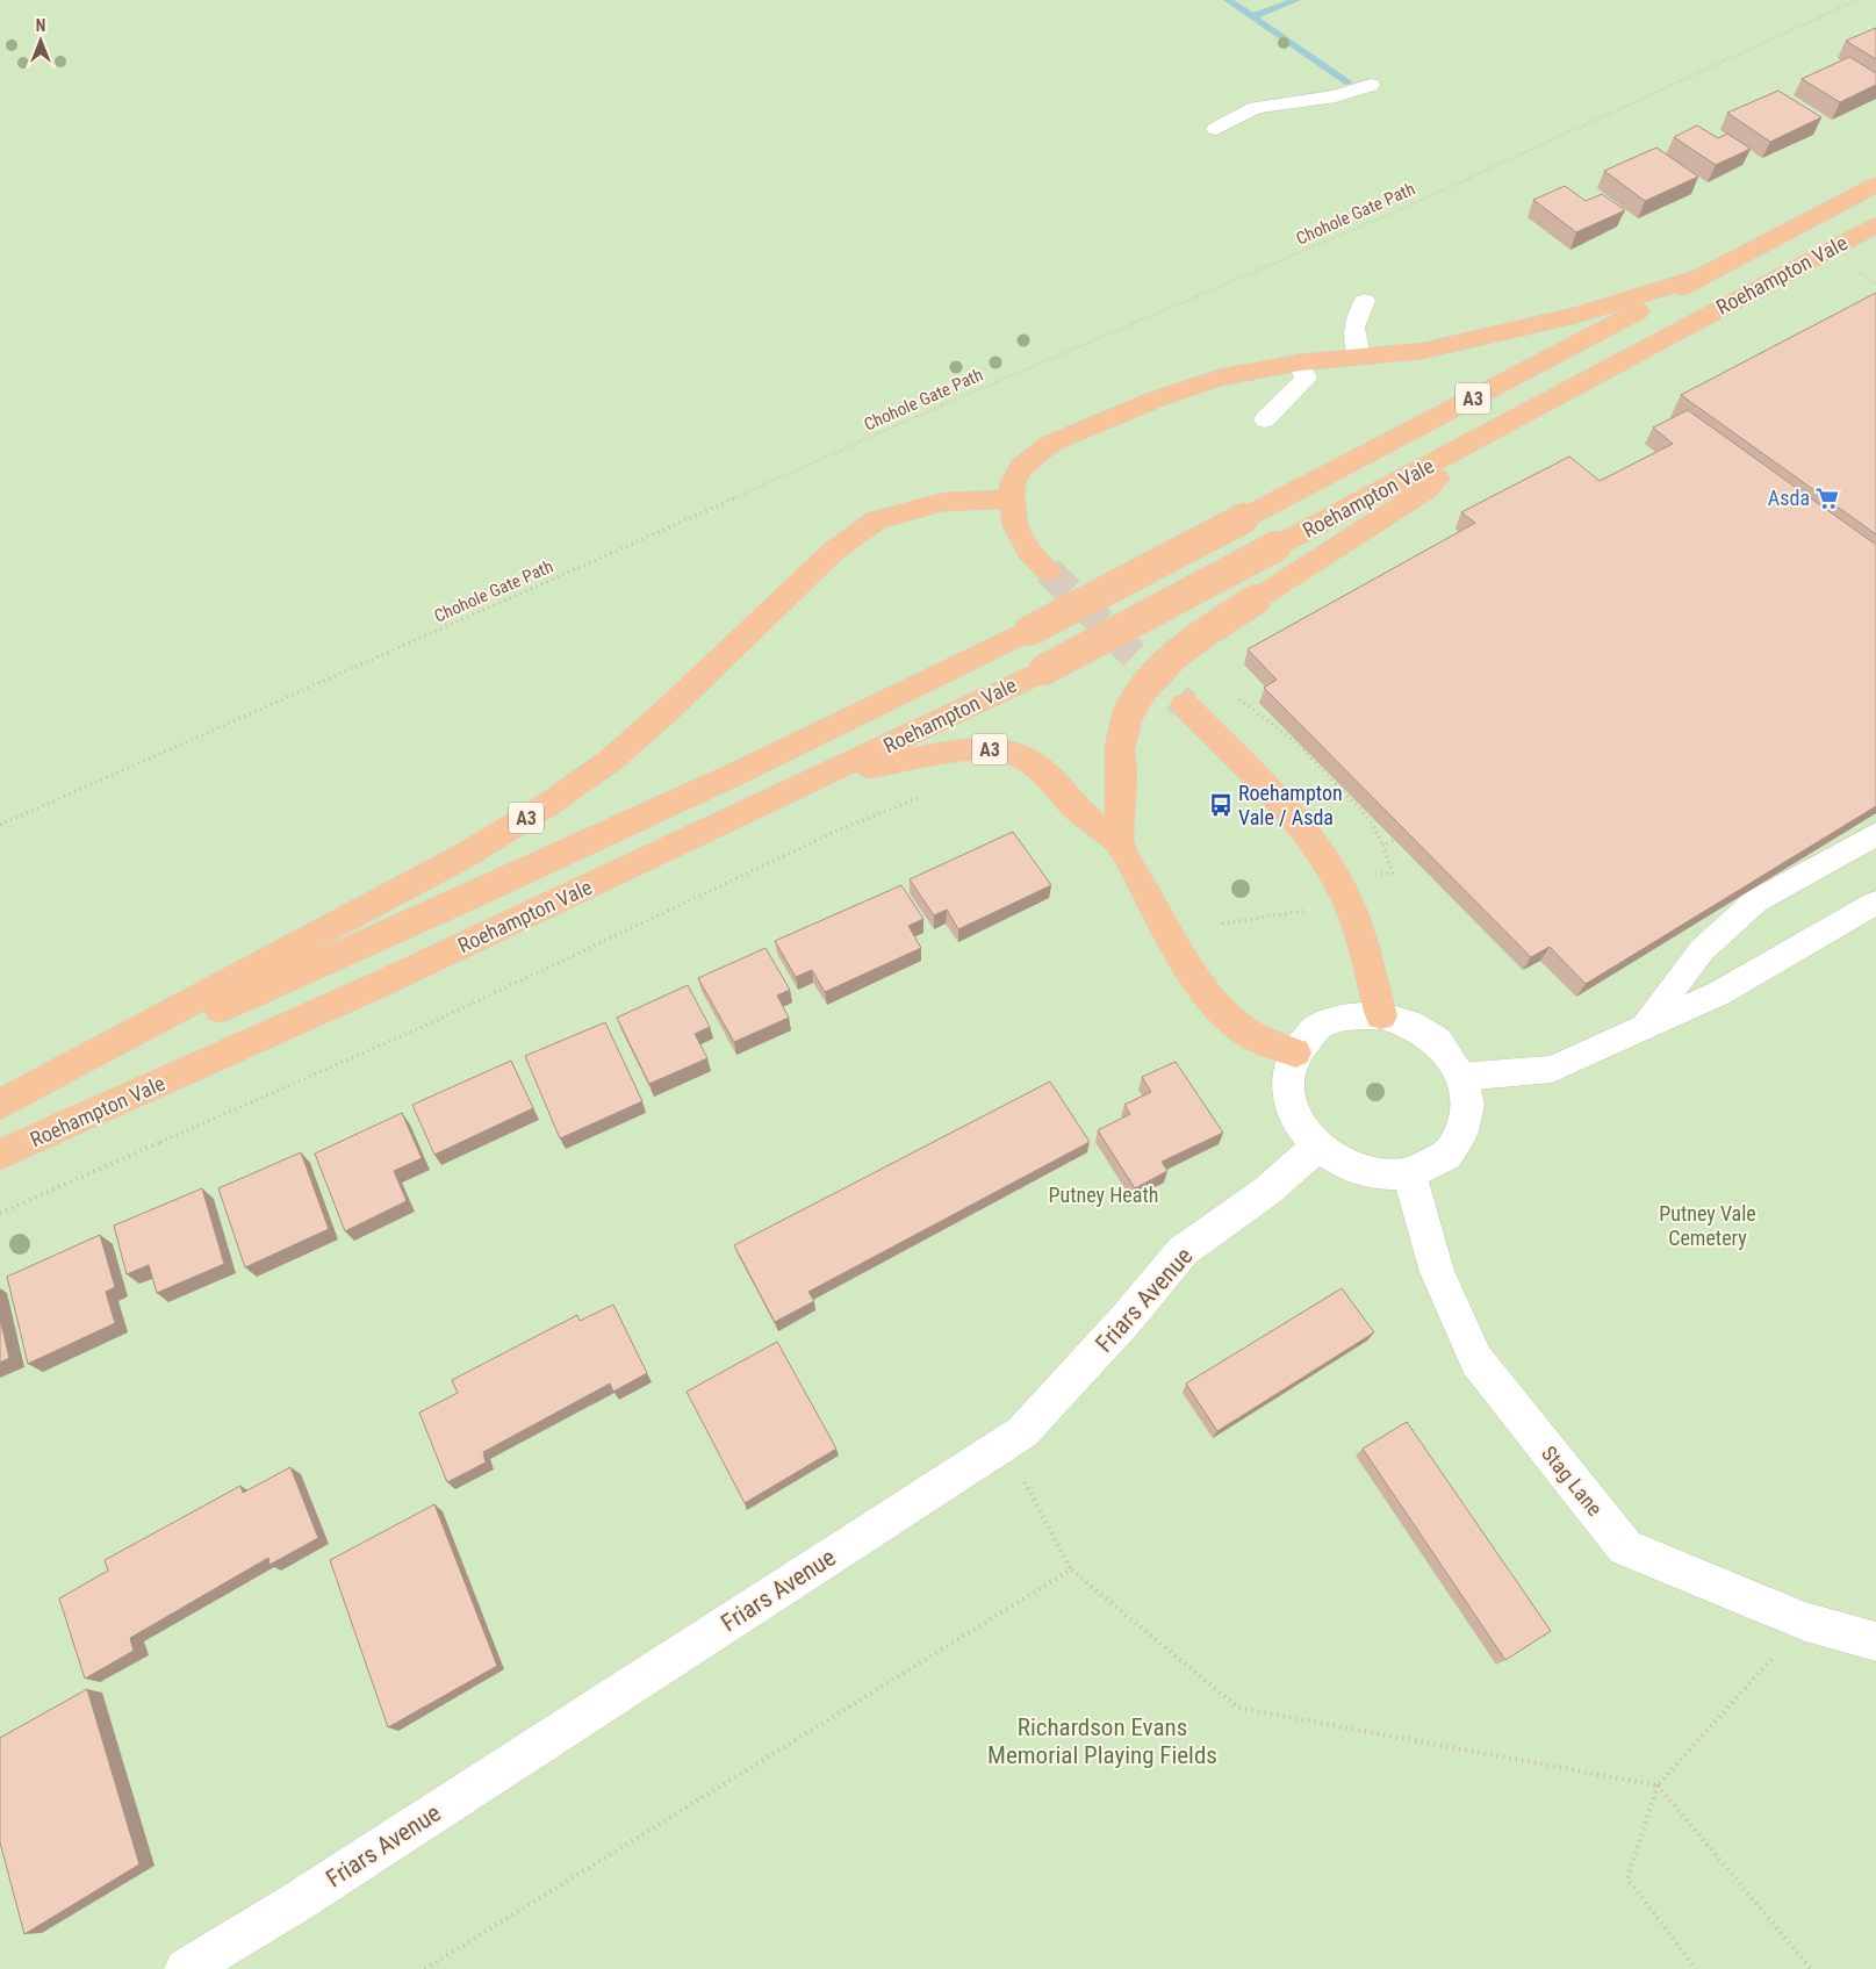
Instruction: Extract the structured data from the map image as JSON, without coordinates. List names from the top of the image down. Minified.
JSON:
{"streets":{"highway":["Roehampton Vale","A3"],"street":["Friars Avenue","Stag Lane"],"path":["Chohole Gate Path"]},"crossings":[["Roehampton Vale","A3"],["A3","Friars Avenue"],["A3","Stag Lane"],["Friars Avenue","Stag Lane"]],"parks":["Putney Heath","Putney Vale Cemetery","Richardson Evans Memorial Playing Fields"],"places":{"supermarket":["Asda"],"bus stop":["Roehampton Vale / Asda"]},"north":"top"}
